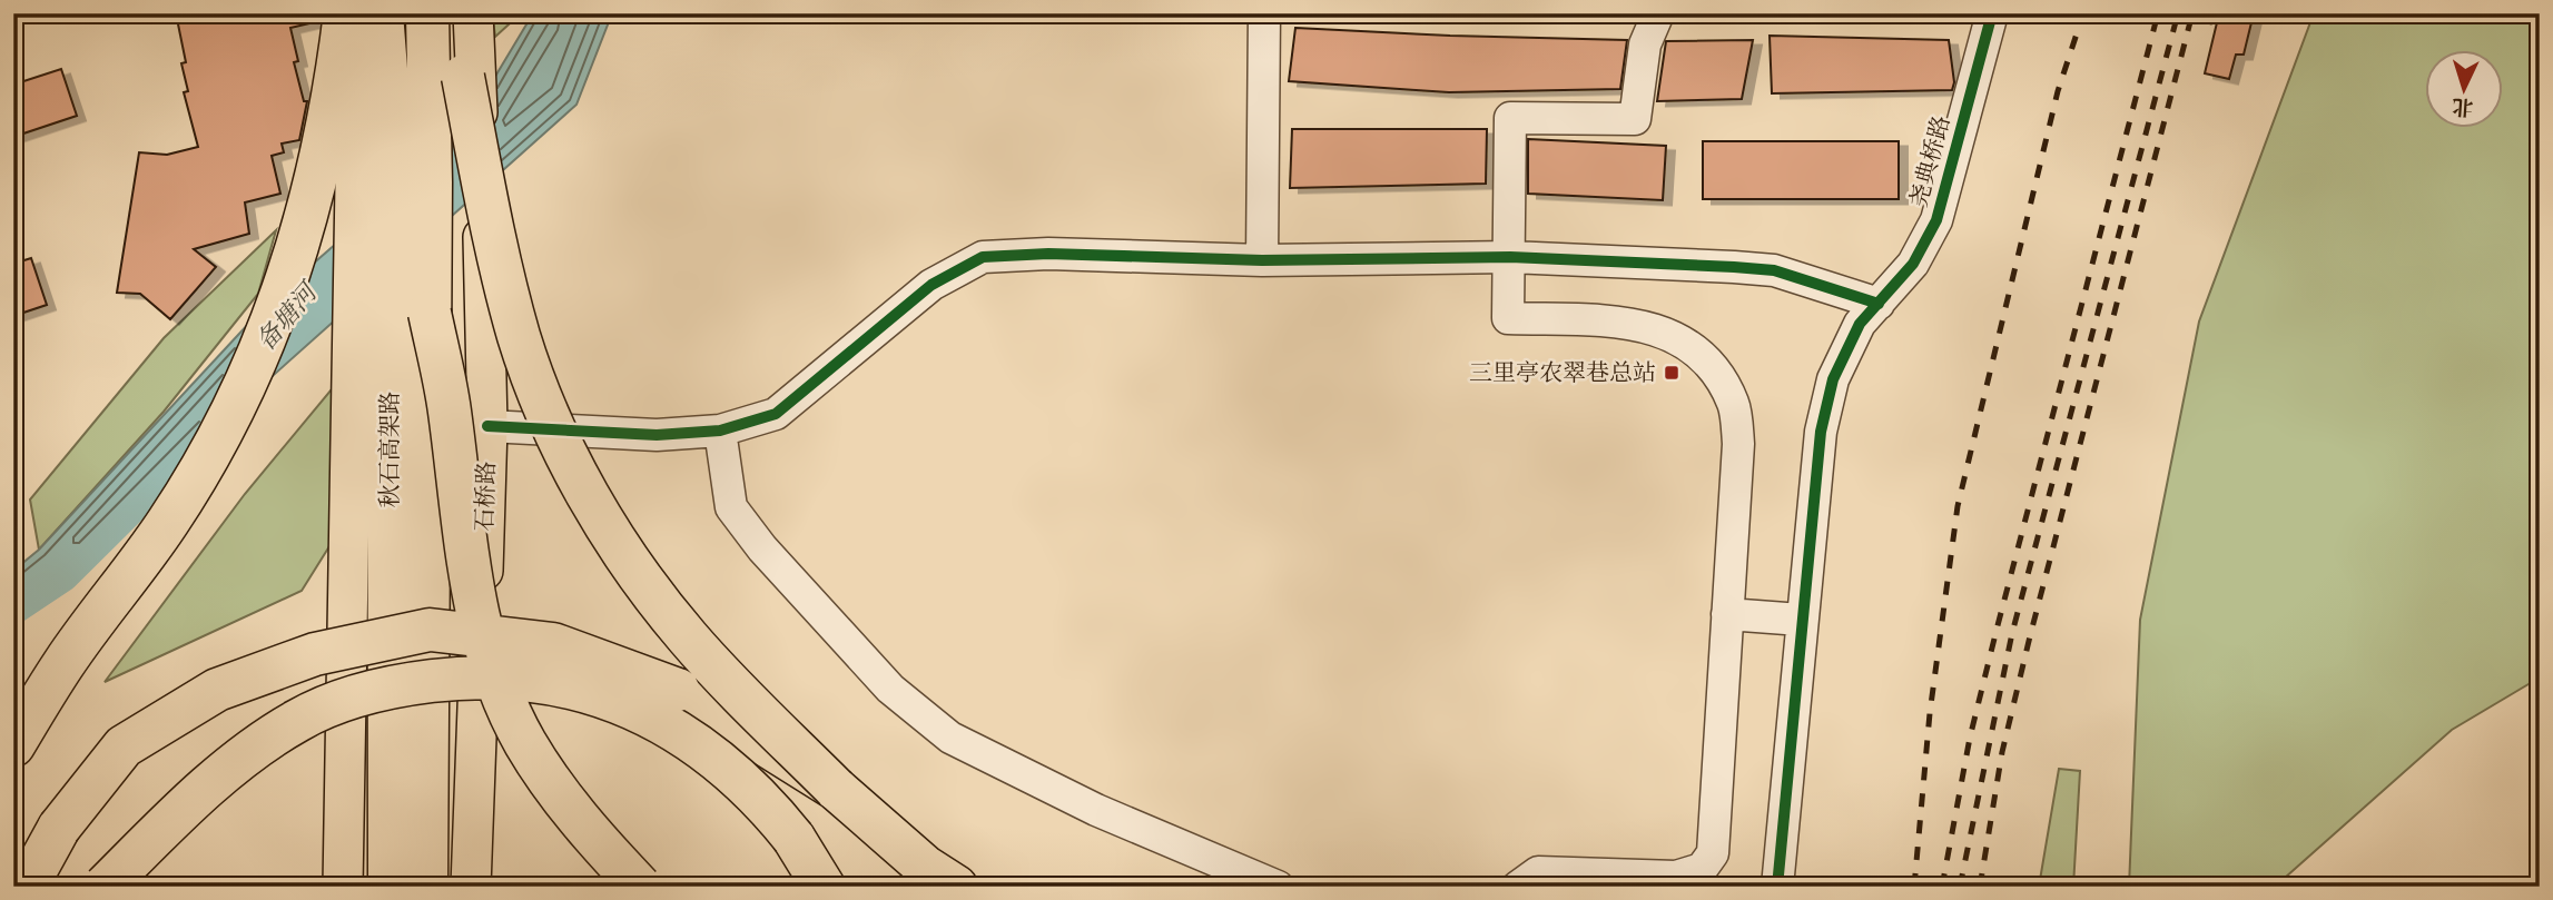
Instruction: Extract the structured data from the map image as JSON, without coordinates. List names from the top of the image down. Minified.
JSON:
{"streets":{"highway":["秋石高架路"],"main road":["石桥路"],"street":["尧典桥路"]},"water":["备塘河"],"places":{"transit":["三里亭农翠巷总站"]},"north":"bottom"}
